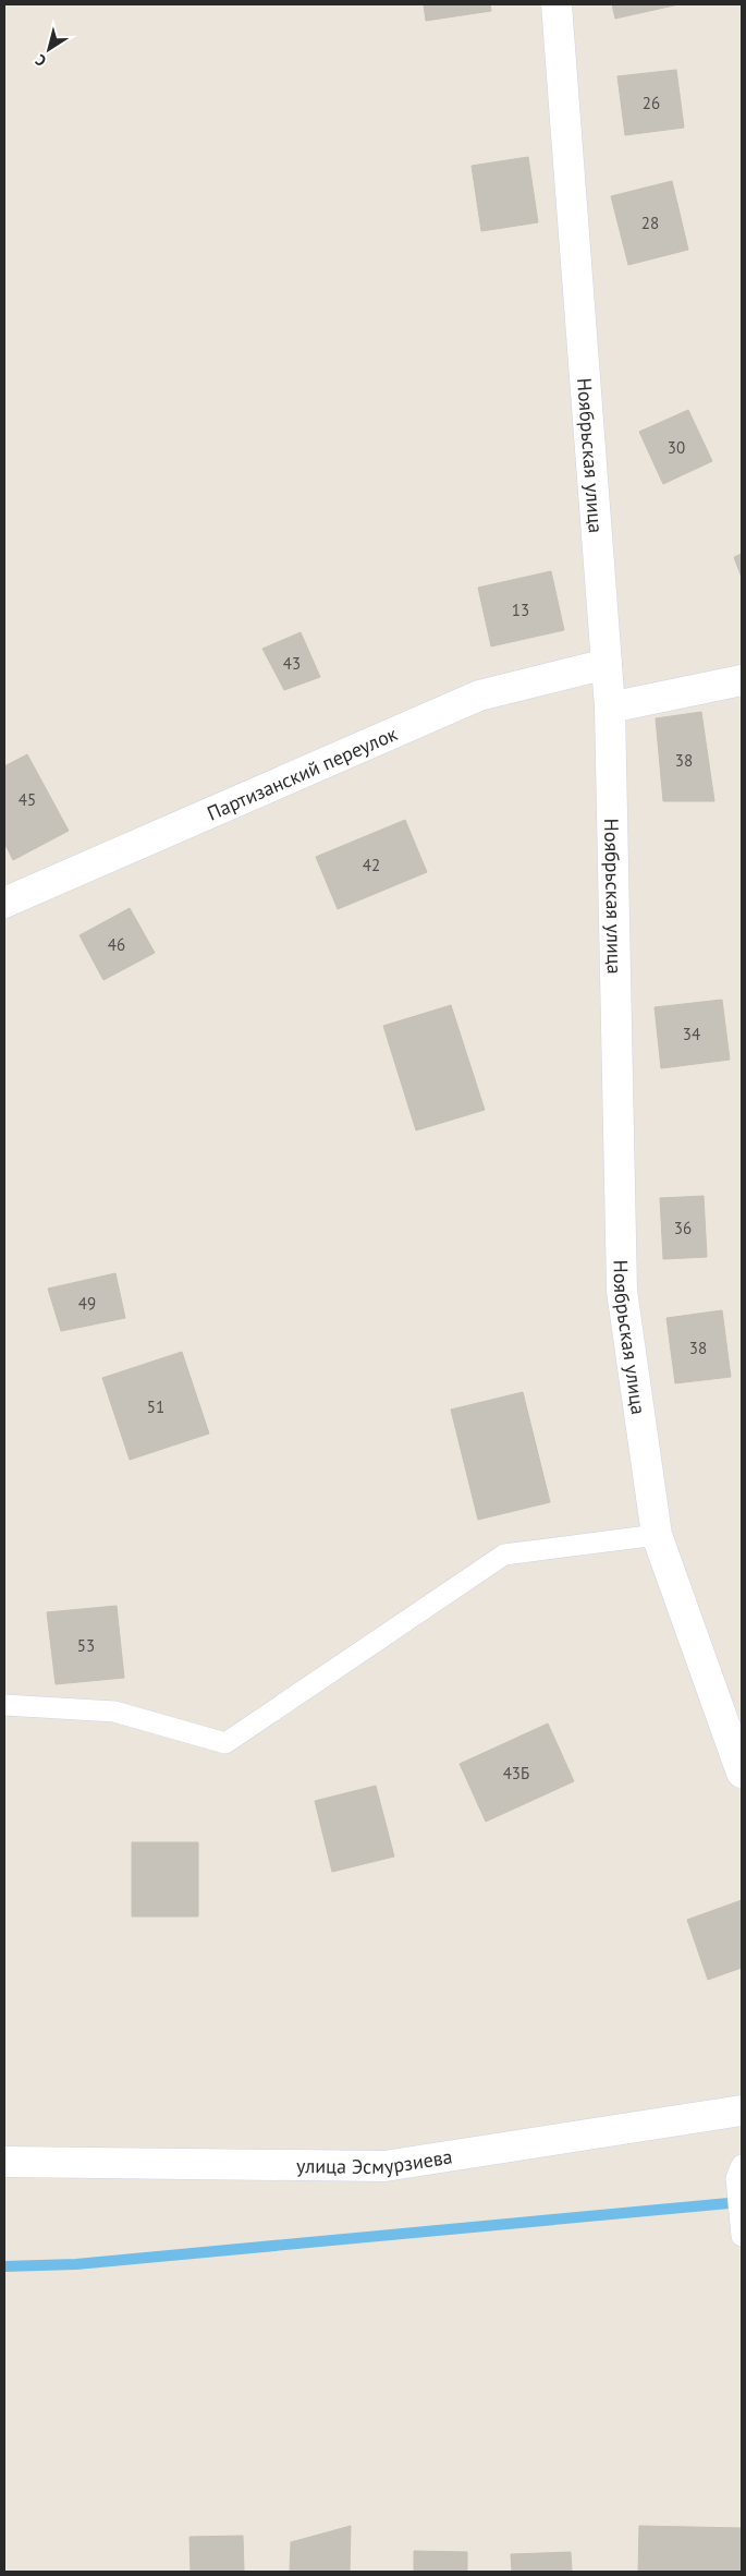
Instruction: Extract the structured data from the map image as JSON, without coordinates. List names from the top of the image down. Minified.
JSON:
{"streets":{"street":["Ноябрьская улица","Партизанский переулок","улица Эсмурзиева"]},"crossings":[["Ноябрьская улица","Партизанский переулок"]],"house_numbers":["26","28","30","13","43","38","45","42","46","34","36","49","38","51","53","43Б"],"north":"bottom left"}
